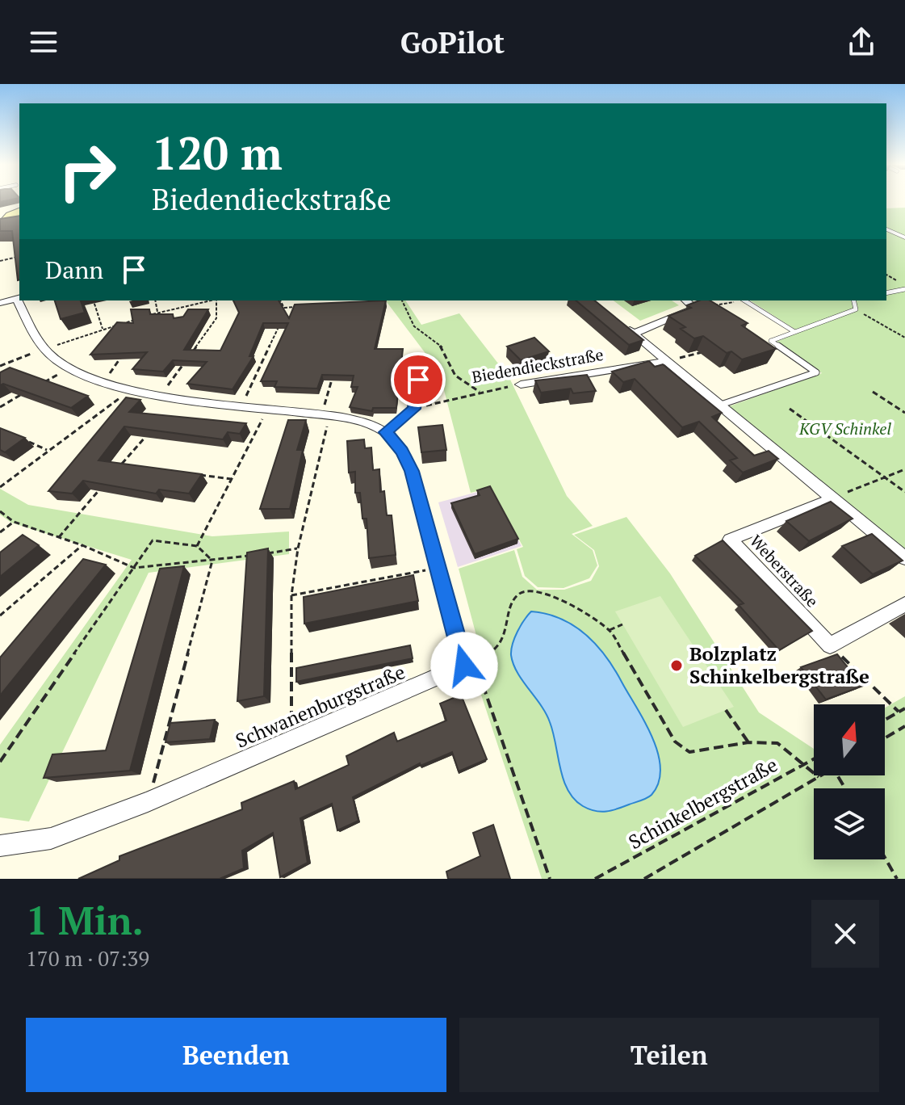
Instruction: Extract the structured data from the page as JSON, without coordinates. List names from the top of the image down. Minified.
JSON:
{"streets":{"street":["Biedendieckstraße","Weberstraße","Schwanenburgstraße"],"path":["Schinkelbergstraße"]},"parks":["KGV Schinkel"],"places":["Bolzplatz Schinkelbergstraße"],"north":"top","page":{"header":"GoPilot","turn":["120 m","Biedendieckstraße"],"then":"Dann","heading":["1 Min.","170 m · 07:39"],"buttons":["Beenden","Teilen"]}}
